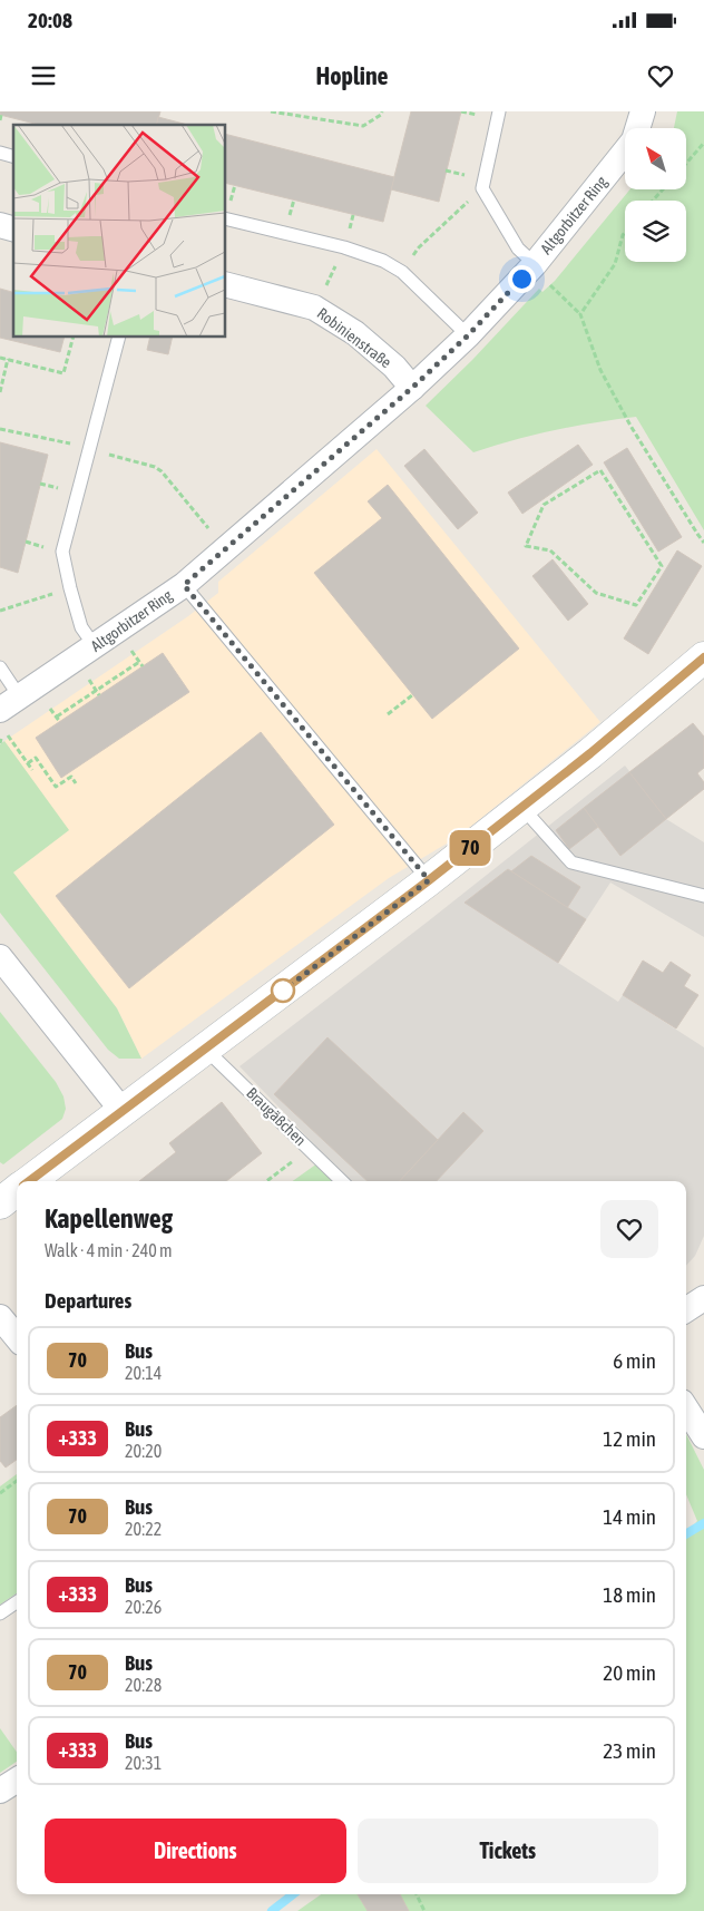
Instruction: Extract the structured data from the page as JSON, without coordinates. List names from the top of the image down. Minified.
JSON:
{"streets":{"street":["Altgorbitzer Ring","Robinienstraße"],"lane":["Braugäßchen"]},"crossings":[["Altgorbitzer Ring","Robinienstraße"]],"lines":["bus line 70"],"north":"top left","page":{"status":"20:08","header":"Hopline","on_map":"70","heading":[["Kapellenweg","Walk · 4 min · 240 m"],"Departures"],"list":[{"mark":"70","name":"Bus","note":"20:14","value":"6 min"},{"mark":"+333","name":"Bus","note":"20:20","value":"12 min"},{"mark":"70","name":"Bus","note":"20:22","value":"14 min"},{"mark":"+333","name":"Bus","note":"20:26","value":"18 min"},{"mark":"70","name":"Bus","note":"20:28","value":"20 min"},{"mark":"+333","name":"Bus","note":"20:31","value":"23 min"}],"buttons":["Directions","Tickets"]}}
